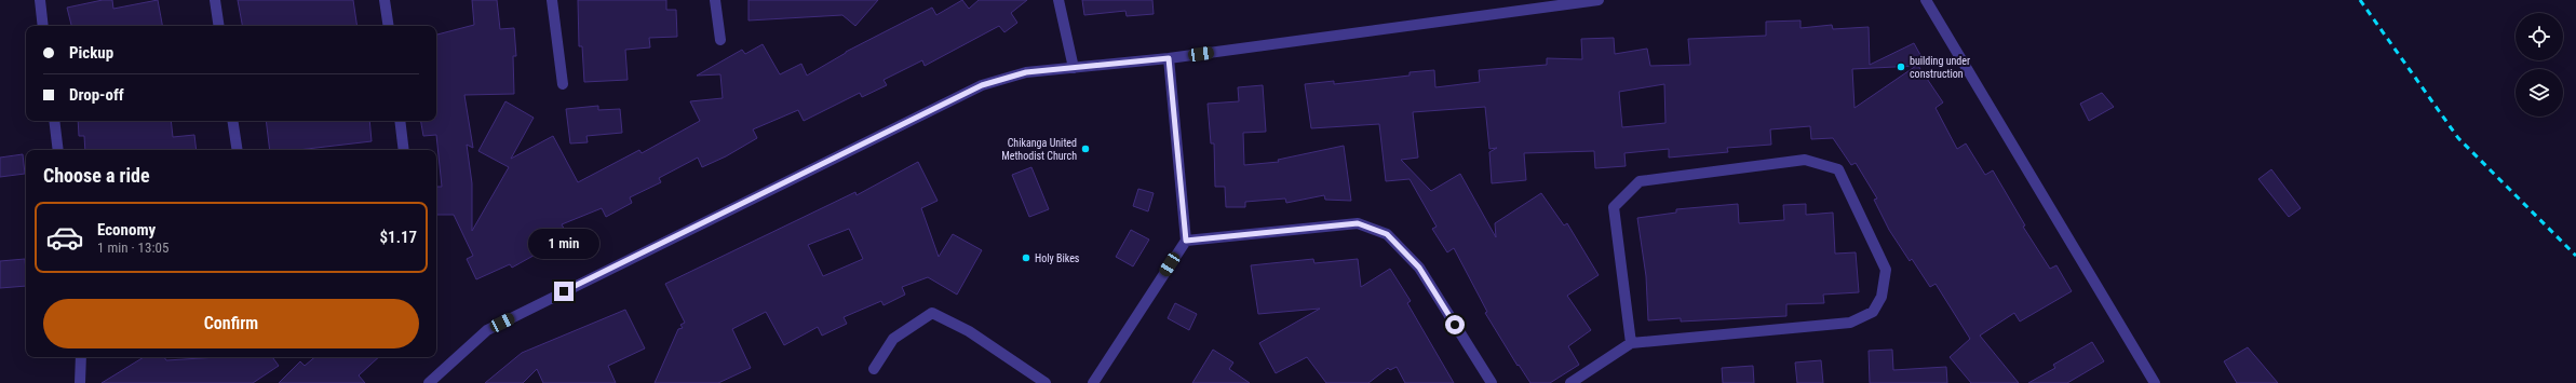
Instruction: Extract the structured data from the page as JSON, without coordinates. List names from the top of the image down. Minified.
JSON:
{"places":["building under construction","Chikanga United Methodist Church","Holy Bikes"],"page":{"banner":["Pickup","Drop-off"],"heading":"Choose a ride","list":[{"name":"Economy","note":"1 min · 13:05","value":"$1.17"}],"bubble":"1 min","buttons":"Confirm"}}
